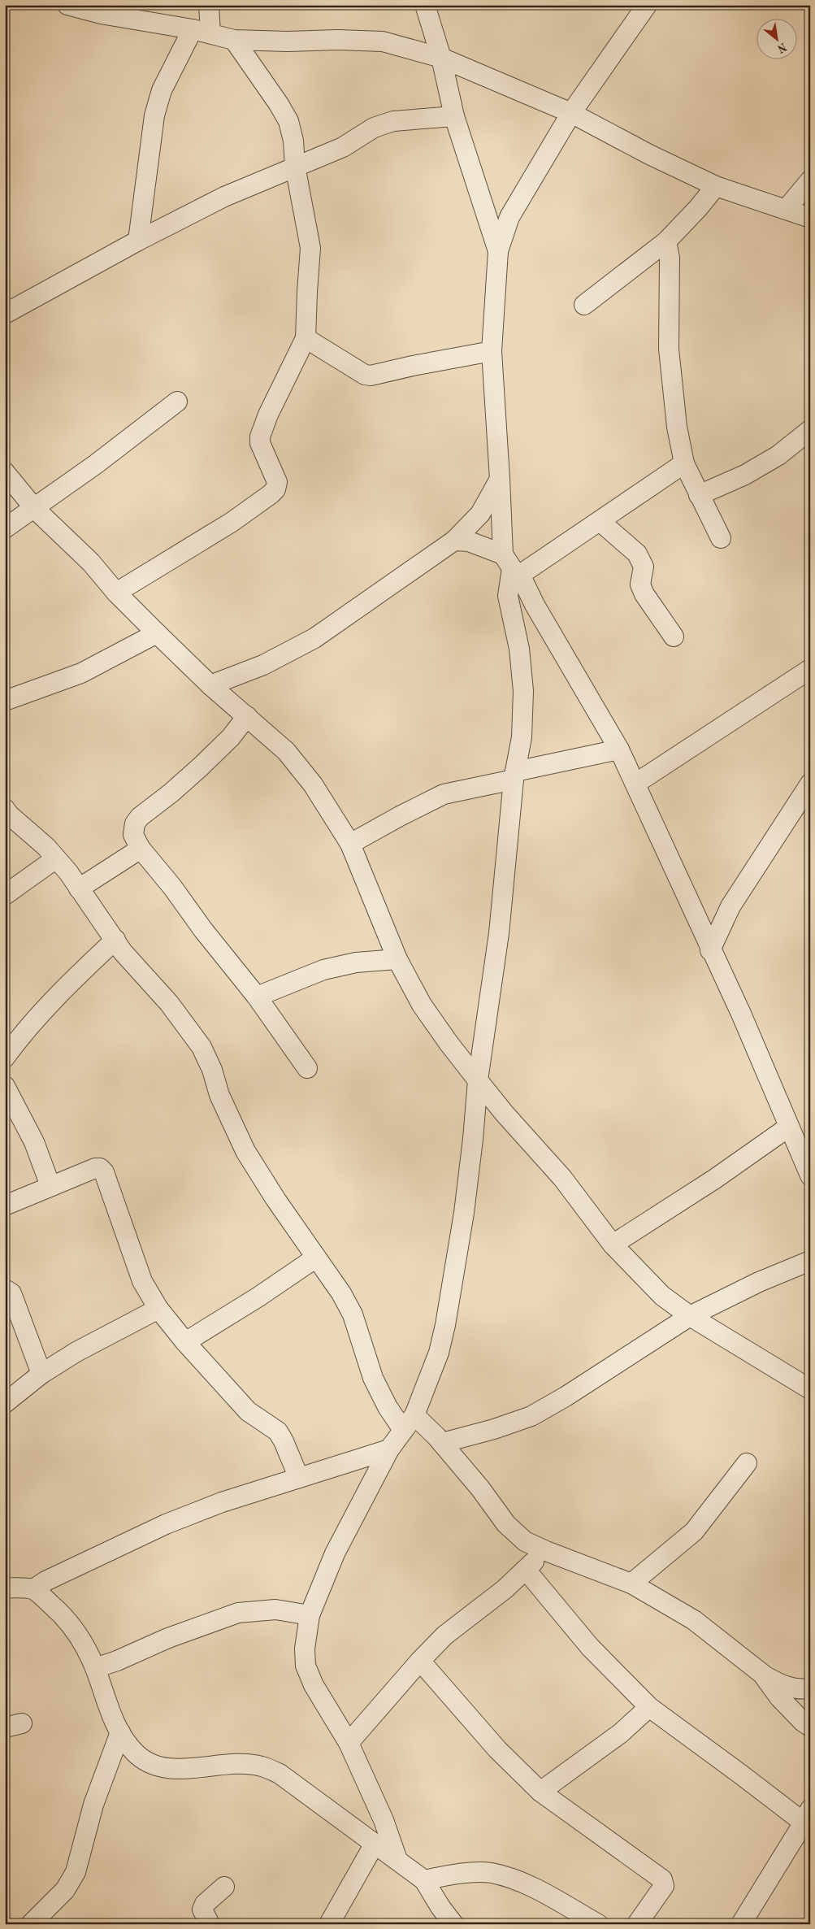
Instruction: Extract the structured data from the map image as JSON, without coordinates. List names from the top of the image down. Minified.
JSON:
{"north":"bottom right"}
